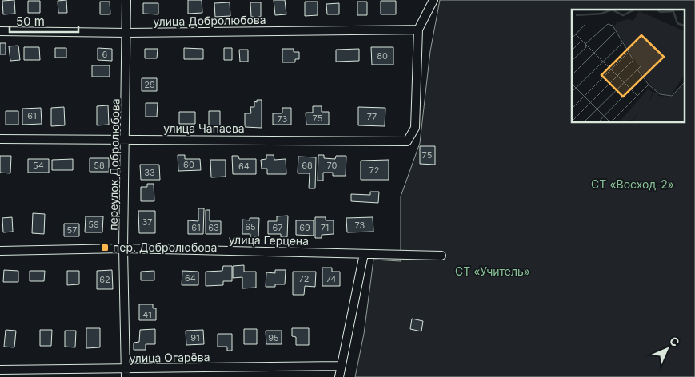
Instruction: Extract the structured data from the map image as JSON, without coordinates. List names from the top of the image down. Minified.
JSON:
{"streets":{"street":["улица Добролюбова","улица Чапаева","переулок Добролюбова","улица Герцена","улица Огарёва"]},"crossings":[["улица Добролюбова","улица Чапаева"],["улица Добролюбова","переулок Добролюбова"],["улица Чапаева","переулок Добролюбова"],["переулок Добролюбова","улица Герцена"],["переулок Добролюбова","улица Огарёва"]],"parks":["СТ «Восход-2»","СТ «Учитель»"],"places":{"transit":["пер. Добролюбова"]},"house_numbers":["6","80","29","61","77","75","73","75","60","54","58","68","70","64","72","33","37","59","73","65","61","63","67","69","71","57","64","72","74","62","41","91","95"],"scale_bar":"50 m","north":"top right"}
